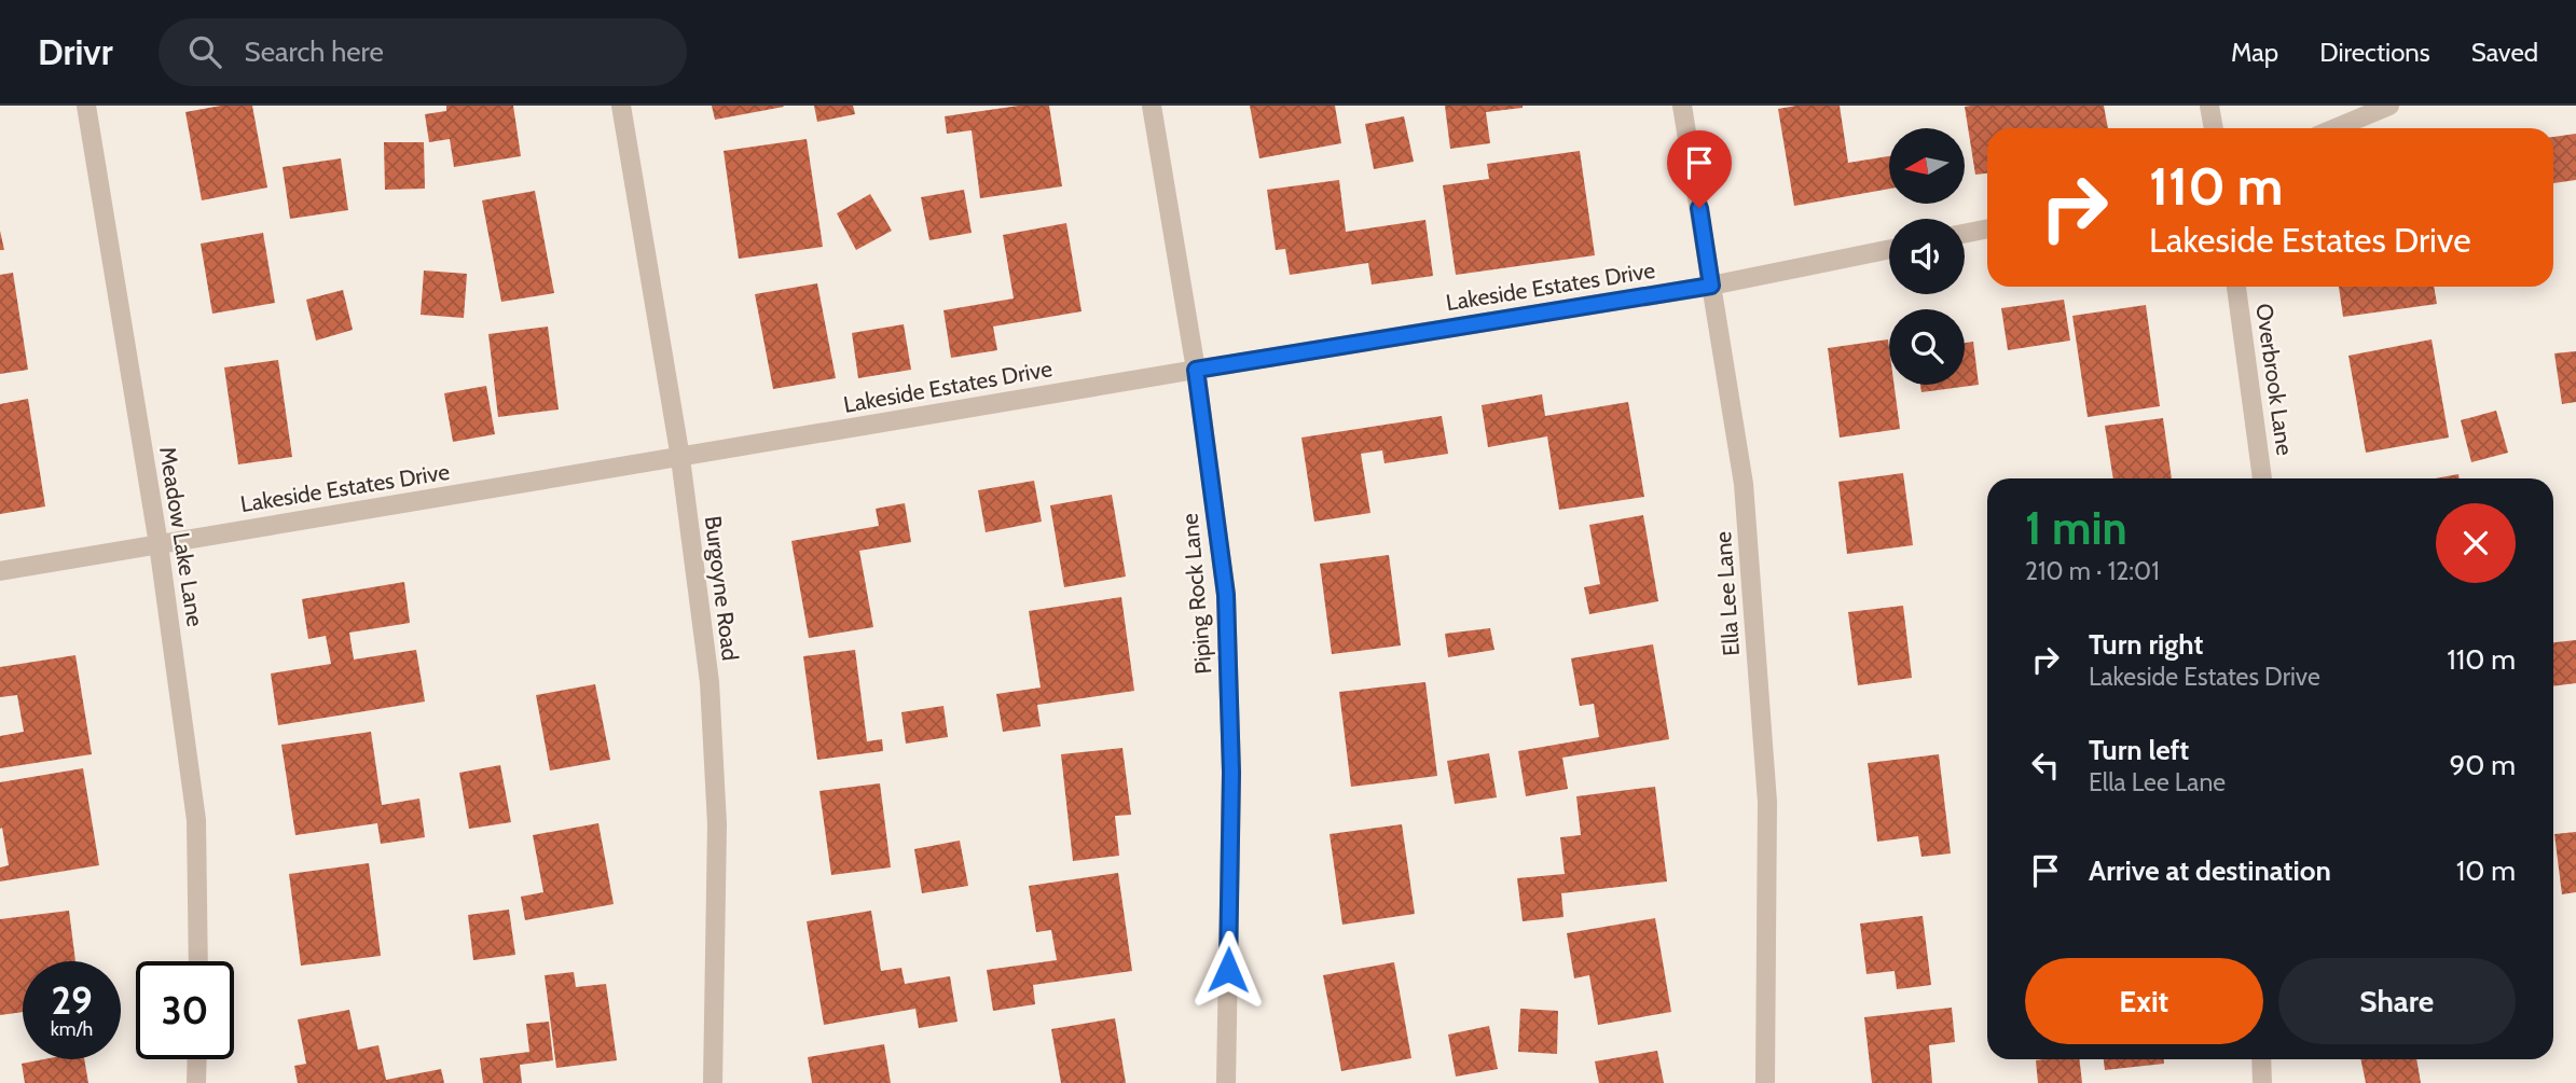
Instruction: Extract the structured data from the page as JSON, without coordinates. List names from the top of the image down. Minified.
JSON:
{"streets":{"street":["Lakeside Estates Drive","Overbrook Lane","Meadow Lake Lane","Burgoyne Road","Piping Rock Lane","Ella Lee Lane"]},"crossings":[["Lakeside Estates Drive","Meadow Lake Lane"],["Lakeside Estates Drive","Burgoyne Road"],["Lakeside Estates Drive","Piping Rock Lane"],["Lakeside Estates Drive","Ella Lee Lane"]],"north":"left","page":{"header":"Drivr","search":"Search here","nav":["Map","Directions","Saved"],"turn":["110 m","Lakeside Estates Drive"],"heading":["1 min","210 m · 12:01"],"list":[{"name":"Turn right","note":"Lakeside Estates Drive","value":"110 m"},{"name":"Turn left","note":"Ella Lee Lane","value":"90 m"},{"name":"Arrive at destination","value":"10 m"}],"buttons":["Exit","Share"],"speed":"29 km/h","limit":"30"}}
